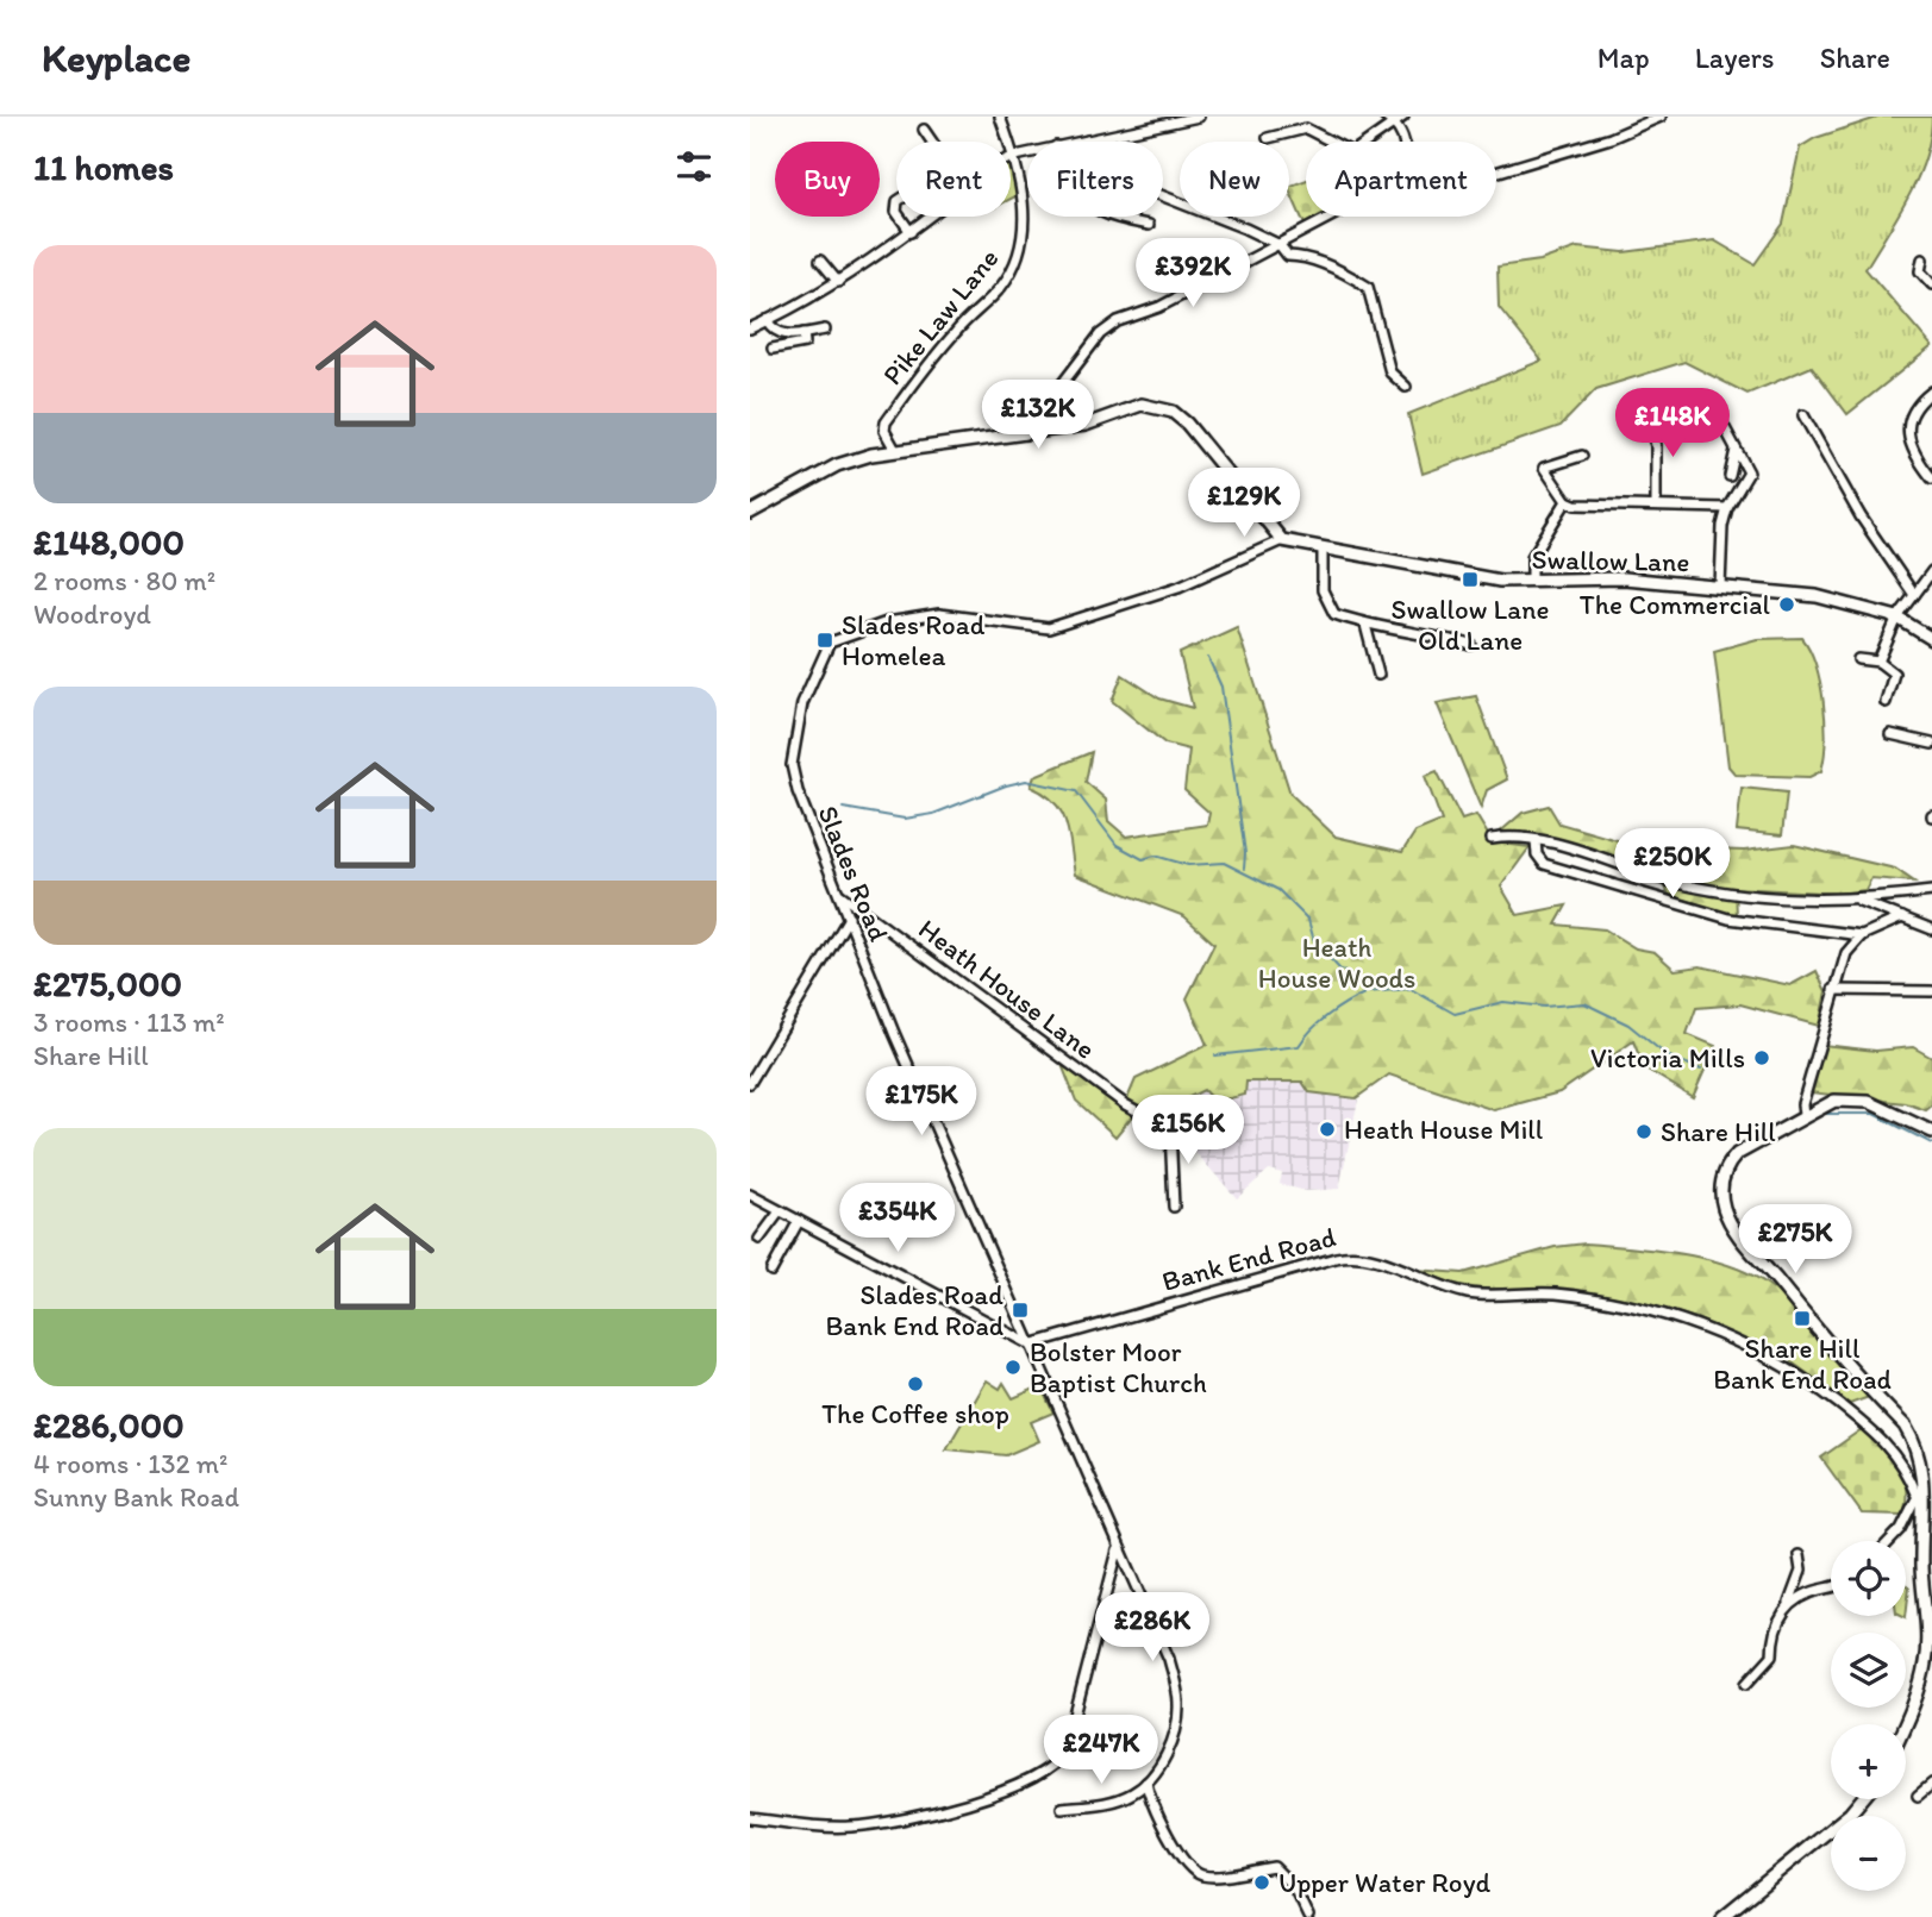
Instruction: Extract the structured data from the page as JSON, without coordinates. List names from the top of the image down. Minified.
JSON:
{"streets":{"street":["Pike Law Lane","Swallow Lane","Slades Road","Heath House Lane","Bank End Road"]},"crossings":[["Swallow Lane","Slades Road"],["Slades Road","Heath House Lane"],["Slades Road","Bank End Road"]],"parks":["Heath House Woods"],"places":{"transit":["Swallow Lane Old Lane","Slades Road Homelea","Slades Road Bank End Road","Share Hill Bank End Road"],"other":["The Commercial","Victoria Mills","Heath House Mill","Share Hill","Bolster Moor Baptist Church","The Coffee shop","Upper Water Royd"]},"page":{"header":"Keyplace","nav":["Map","Layers","Share"],"heading":"11 homes","chip":["Buy","Rent","Filters","New","Apartment"],"list":[{"name":"£148,000","note":"2 rooms · 80 m² · Woodroyd"},{"name":"£275,000","note":"3 rooms · 113 m² · Share Hill"},{"name":"£286,000","note":"4 rooms · 132 m² · Sunny Bank Road"}],"price":["£392K","£132K","£148K","£129K","£250K","£175K","£156K","£354K","£275K","£286K","£247K"],"map_buttons":["+","−"]}}
